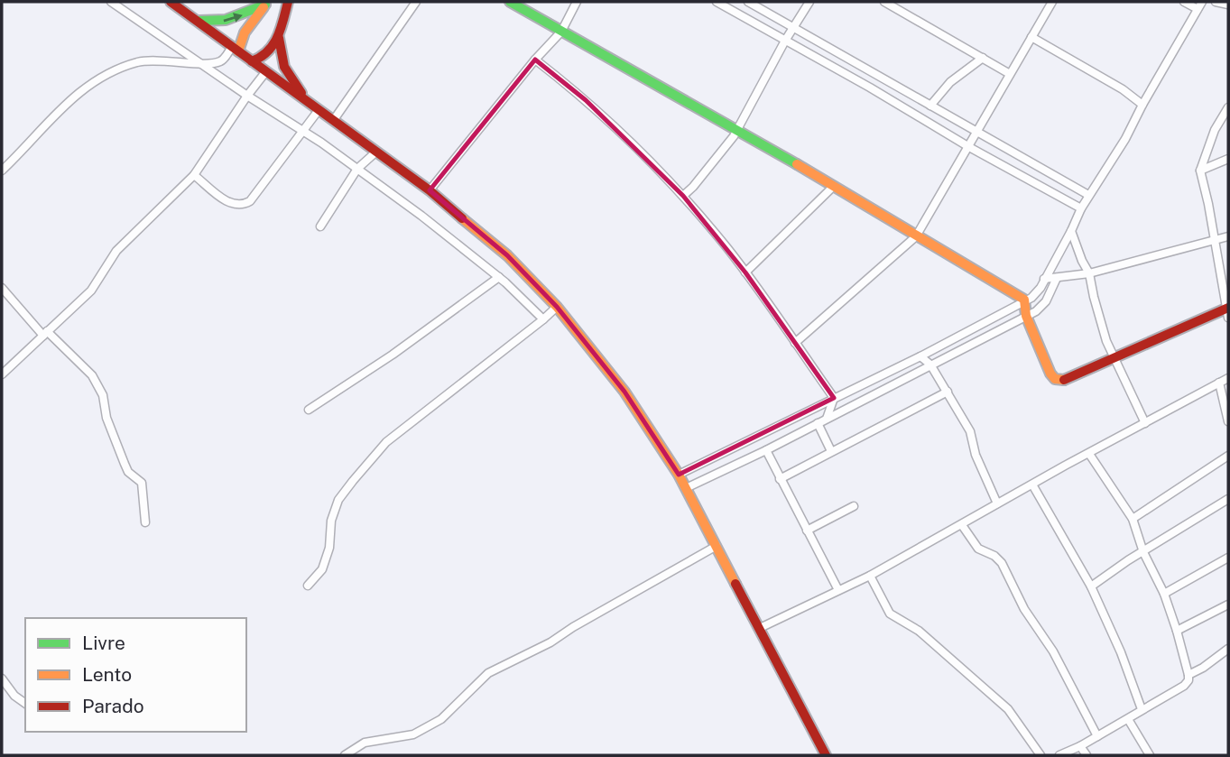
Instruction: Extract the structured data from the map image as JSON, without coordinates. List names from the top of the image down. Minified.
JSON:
{"legend":["Livre","Lento","Parado"]}
